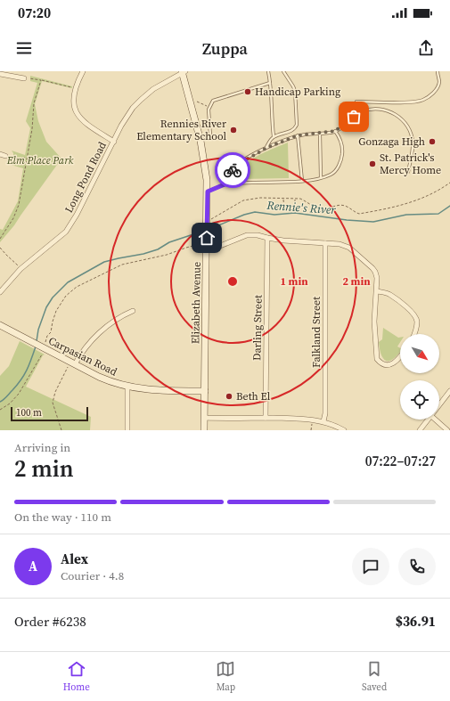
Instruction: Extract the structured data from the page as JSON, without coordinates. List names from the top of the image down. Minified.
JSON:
{"streets":{"main road":["Elizabeth Avenue","Carpasian Road"],"street":["Long Pond Road","Darling Street","Falkland Street"]},"crossings":[["Long Pond Road","Elizabeth Avenue"],["Elizabeth Avenue","Carpasian Road"]],"water":["Rennie's River"],"parks":["Elm Place Park"],"places":["Handicap Parking","Rennies River Elementary School","Gonzaga High","St. Patrick's Mercy Home","Beth El"],"scale_bar":"100 m","north":"bottom right","page":{"status":"07:20","header":"Zuppa","scale":"100 m","heading":["2 min","Arriving in","07:22–07:27"],"panel":["Alex","Courier · 4.8","Order #6238","$36.91"],"bar":"On the way · 110 m","round":"A","tabs":["Home","Map","Saved"]},"rings":["1 min","2 min"]}
